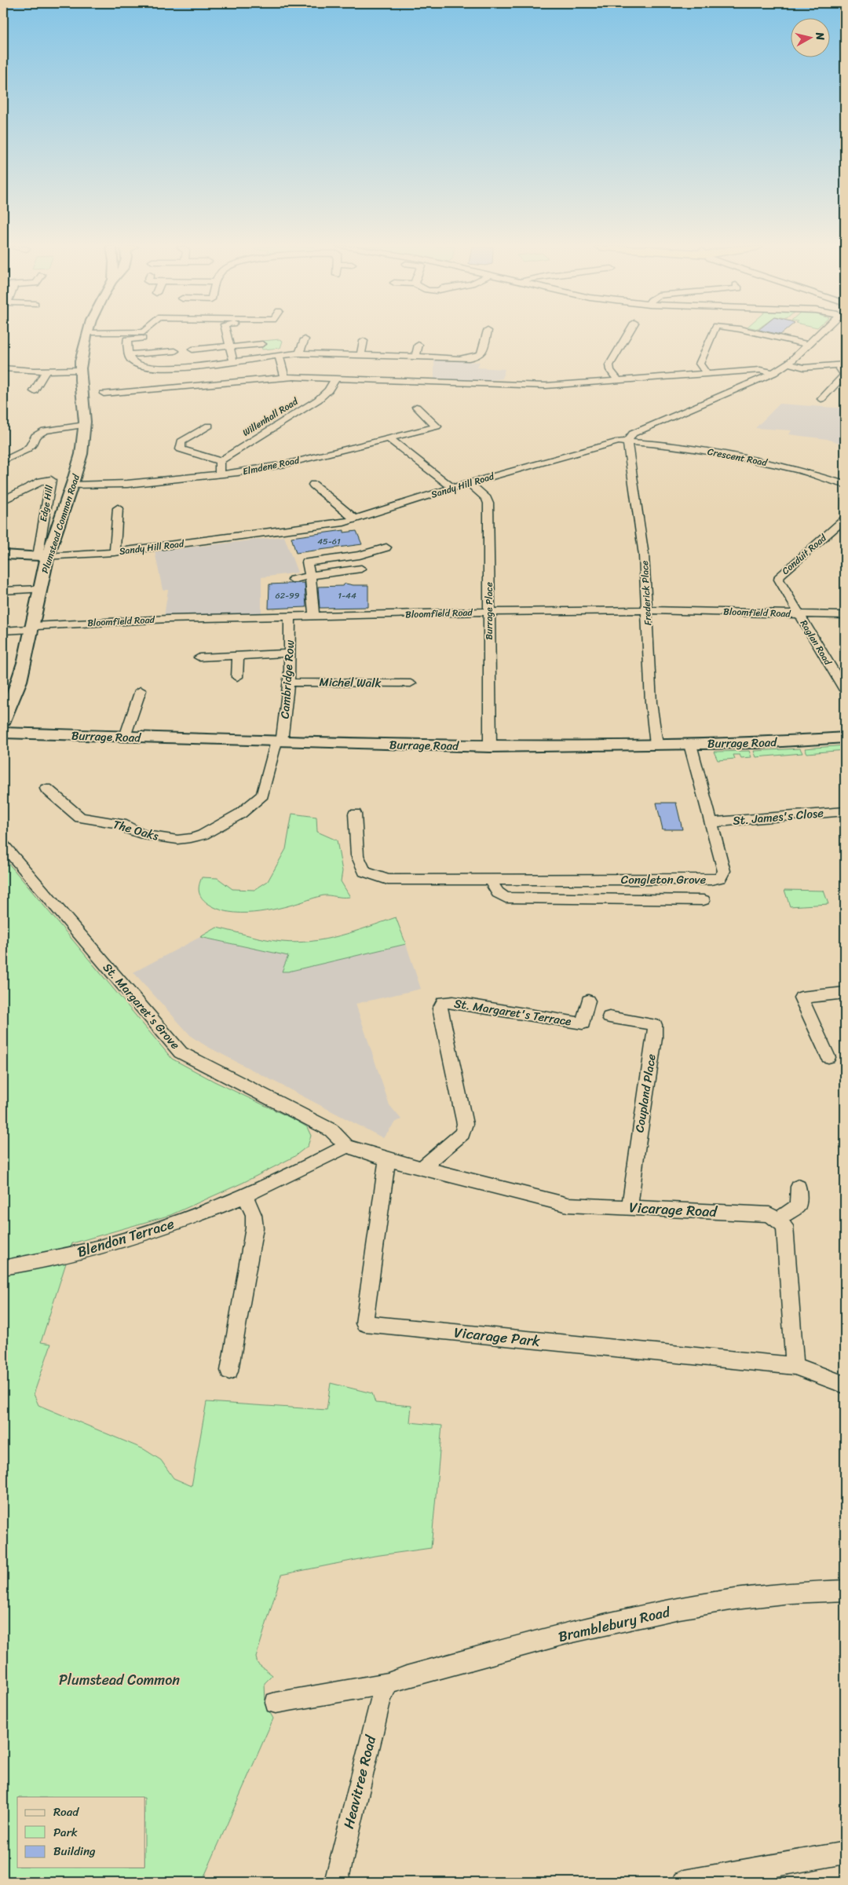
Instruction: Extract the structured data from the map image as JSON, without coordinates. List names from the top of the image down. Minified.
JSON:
{"streets":{"street":["Willenhall Road","Crescent Road","Elmdene Road","Sandy Hill Road","Edge Hill","Plumstead Common Road","Conduit Road","Frederick Place","Burrage Place","Bloomfield Road","Raglan Road","Cambridge Row","Michel Walk","Burrage Road","St. James's Close","The Oaks","Congleton Grove","St. Margaret's Grove","St. Margaret's Terrace","Coupland Place","Vicarage Road","Blendon Terrace","Vicarage Park","Bramblebury Road","Heavitree Road"]},"crossings":[["Crescent Road","Sandy Hill Road"],["Crescent Road","Frederick Place"],["Elmdene Road","Plumstead Common Road"],["Sandy Hill Road","Edge Hill"],["Sandy Hill Road","Plumstead Common Road"],["Sandy Hill Road","Frederick Place"],["Sandy Hill Road","Burrage Place"],["Edge Hill","Plumstead Common Road"],["Plumstead Common Road","Bloomfield Road"],["Conduit Road","Bloomfield Road"],["Conduit Road","Raglan Road"],["Frederick Place","Bloomfield Road"],["Frederick Place","Burrage Road"],["Burrage Place","Bloomfield Road"],["Burrage Place","Burrage Road"],["Bloomfield Road","Raglan Road"],["Bloomfield Road","Cambridge Row"],["Cambridge Row","Michel Walk"],["Cambridge Row","Burrage Road"],["Cambridge Row","The Oaks"],["Burrage Road","The Oaks"],["Burrage Road","Congleton Grove"],["St. James's Close","Congleton Grove"],["St. Margaret's Grove","St. Margaret's Terrace"],["St. Margaret's Grove","Vicarage Road"],["St. Margaret's Grove","Blendon Terrace"],["St. Margaret's Grove","Vicarage Park"],["St. Margaret's Terrace","Vicarage Road"],["Coupland Place","Vicarage Road"],["Bramblebury Road","Heavitree Road"]],"parks":["Plumstead Common"],"house_numbers":["45-61","62-99","1-44"],"legend":["Road","Park","Building"],"north":"right"}
